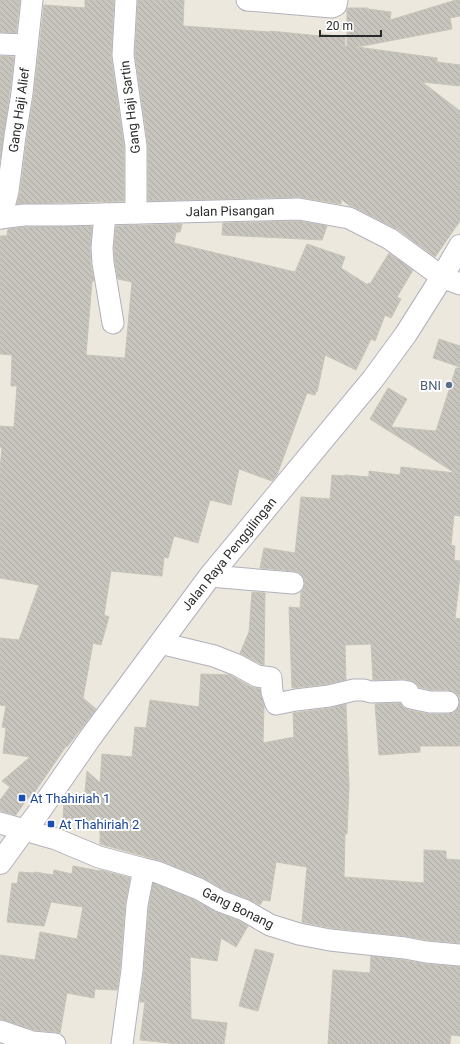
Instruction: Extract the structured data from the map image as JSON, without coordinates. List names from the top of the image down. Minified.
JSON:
{"streets":{"main road":["Jalan Raya Penggilingan"],"street":["Gang Haji Sartin","Gang Haji Alief","Jalan Pisangan","Gang Bonang"]},"crossings":[["Gang Haji Sartin","Jalan Pisangan"],["Gang Haji Alief","Jalan Pisangan"],["Jalan Pisangan","Jalan Raya Penggilingan"],["Jalan Raya Penggilingan","Gang Bonang"]],"places":{"other":["BNI"],"transit":["At Thahiriah 1","At Thahiriah 2"]},"scale_bar":"20 m"}
